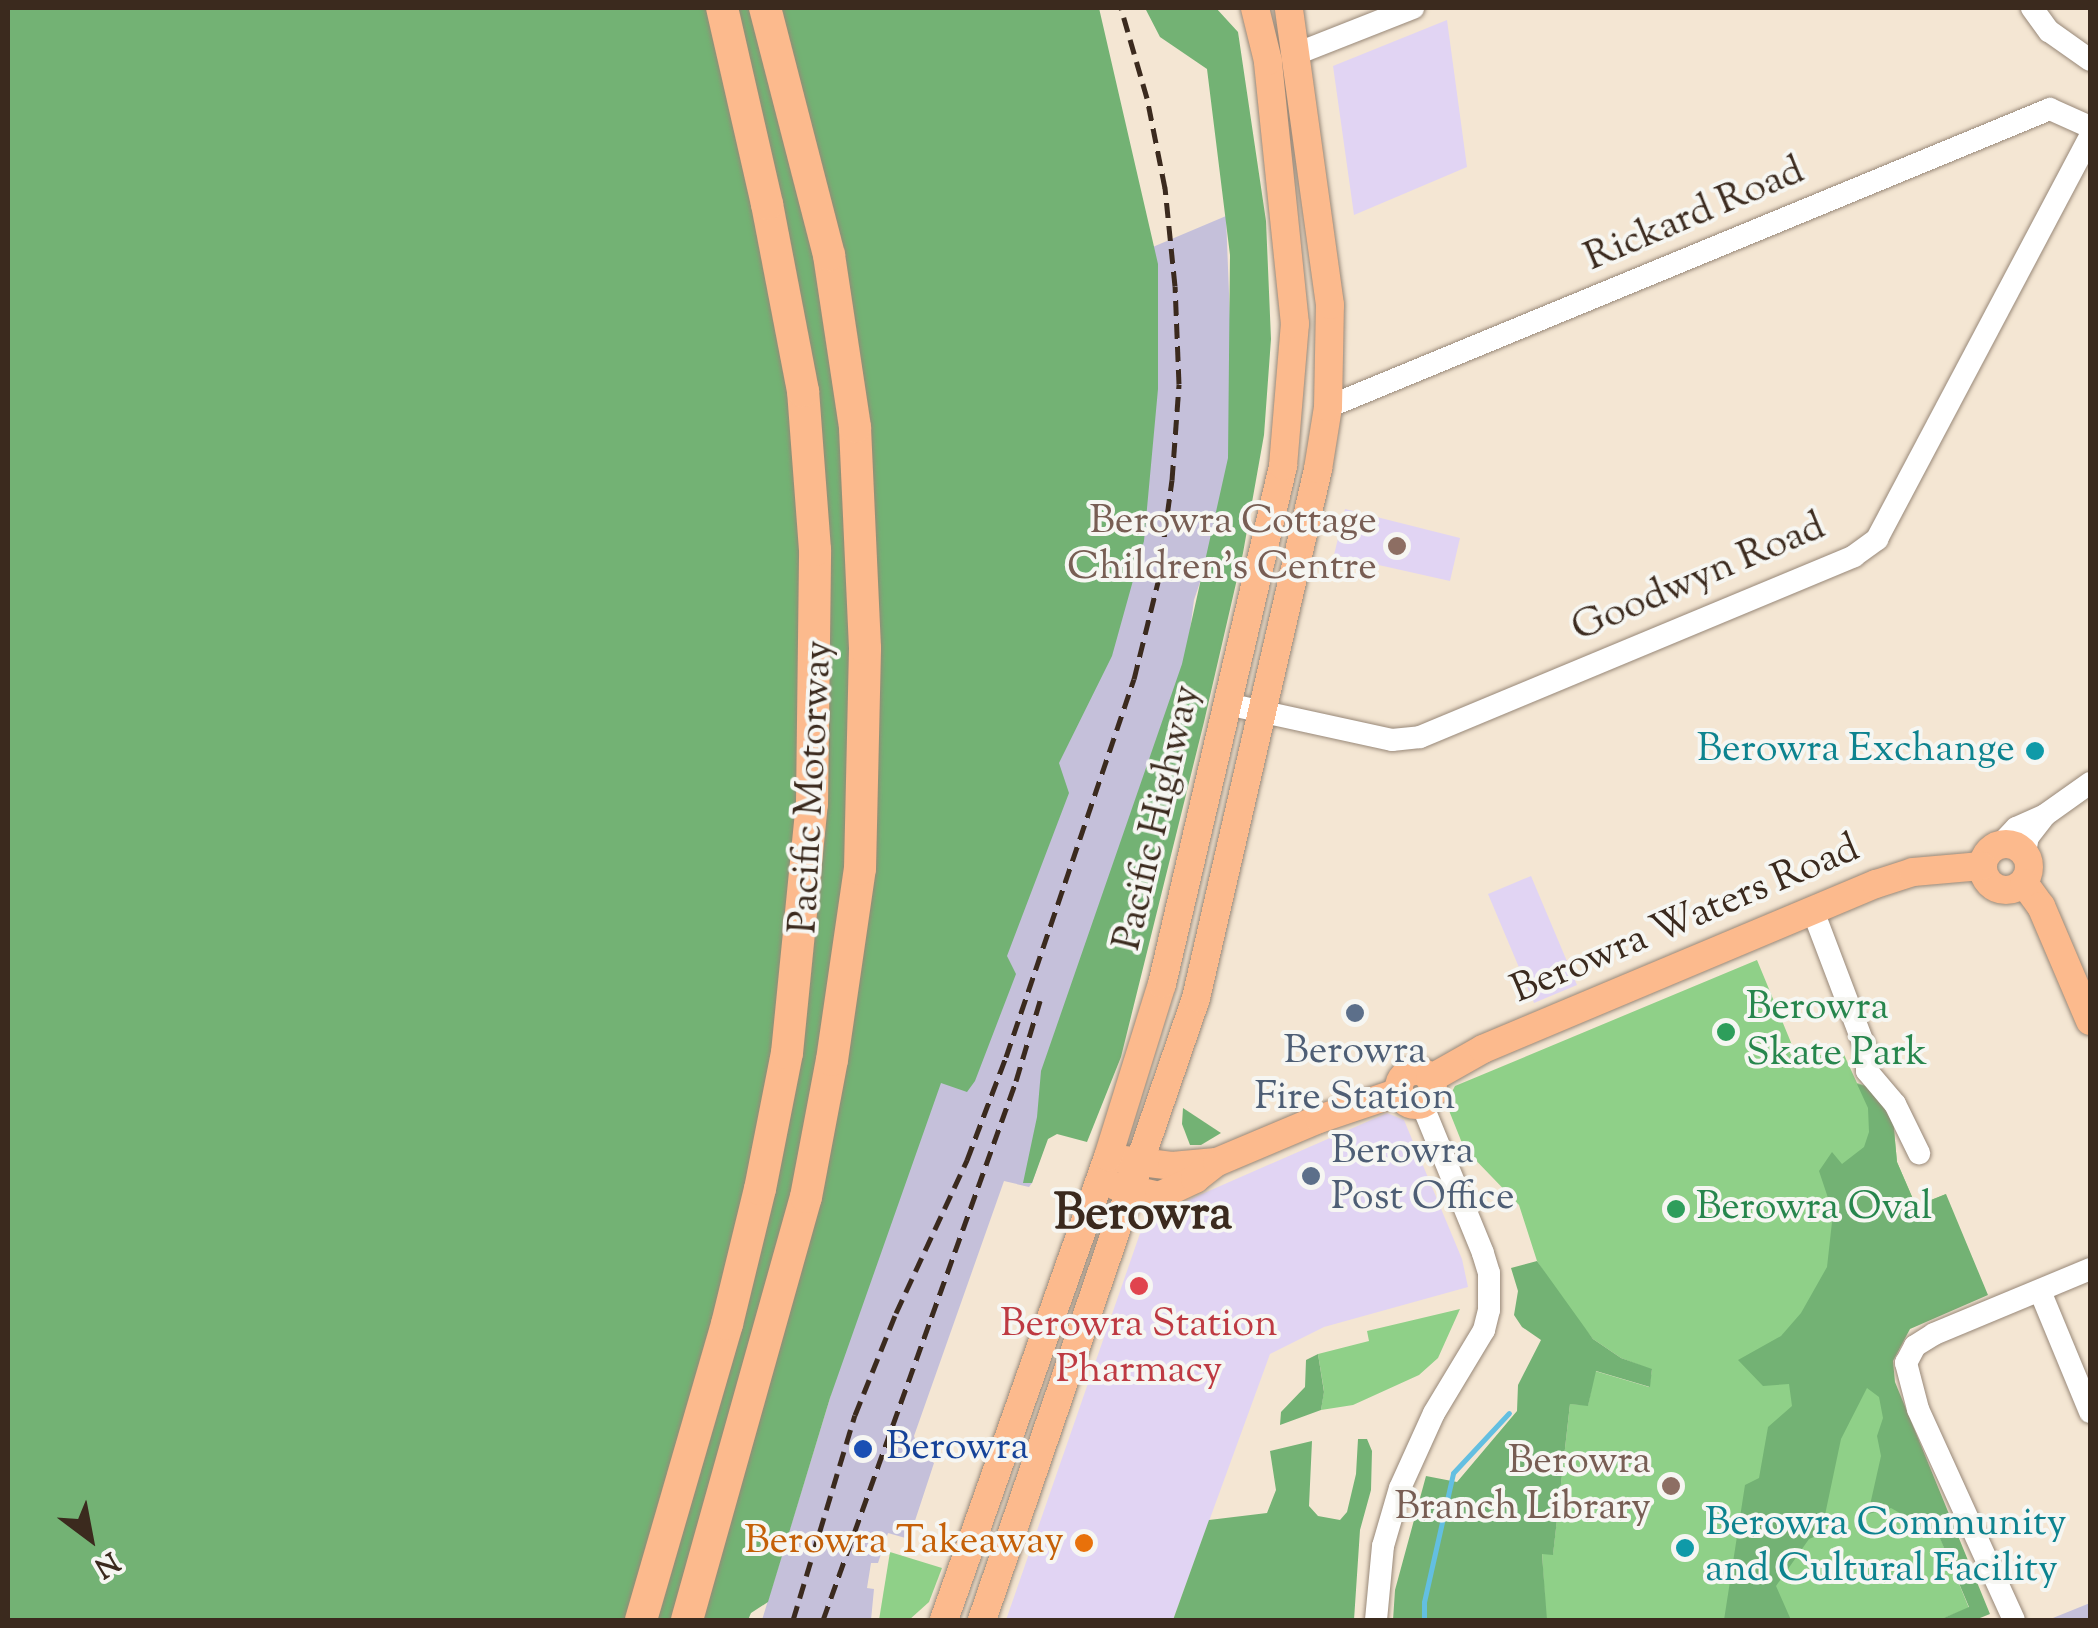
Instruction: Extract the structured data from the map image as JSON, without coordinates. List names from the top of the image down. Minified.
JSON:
{"streets":{"highway":["Pacific Motorway"],"main road":["Pacific Highway","Berowra Waters Road"],"street":["Rickard Road","Goodwyn Road"]},"crossings":[["Rickard Road","Pacific Highway"],["Goodwyn Road","Pacific Highway"],["Pacific Highway","Berowra Waters Road"]],"districts":["Berowra"],"places":["Berowra Cottage Children's Centre","Berowra Exchange","Berowra Fire Station","Berowra Skate Park","Berowra Post Office","Berowra Oval","Berowra Station Pharmacy","Berowra","Berowra Branch Library","Berowra Takeaway","Berowra Community and Cultural Facility"],"north":"bottom right"}
